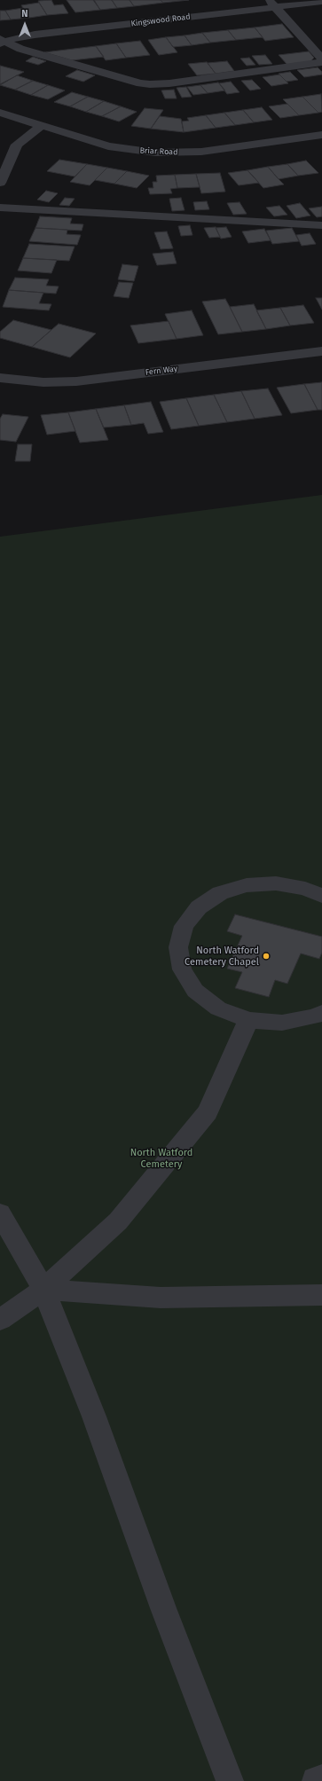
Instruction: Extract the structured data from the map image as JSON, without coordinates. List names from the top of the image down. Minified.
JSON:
{"streets":{"street":["Kingswood Road","Briar Road","Fern Way"]},"parks":["North Watford Cemetery"],"places":["North Watford Cemetery Chapel"],"north":"top"}
